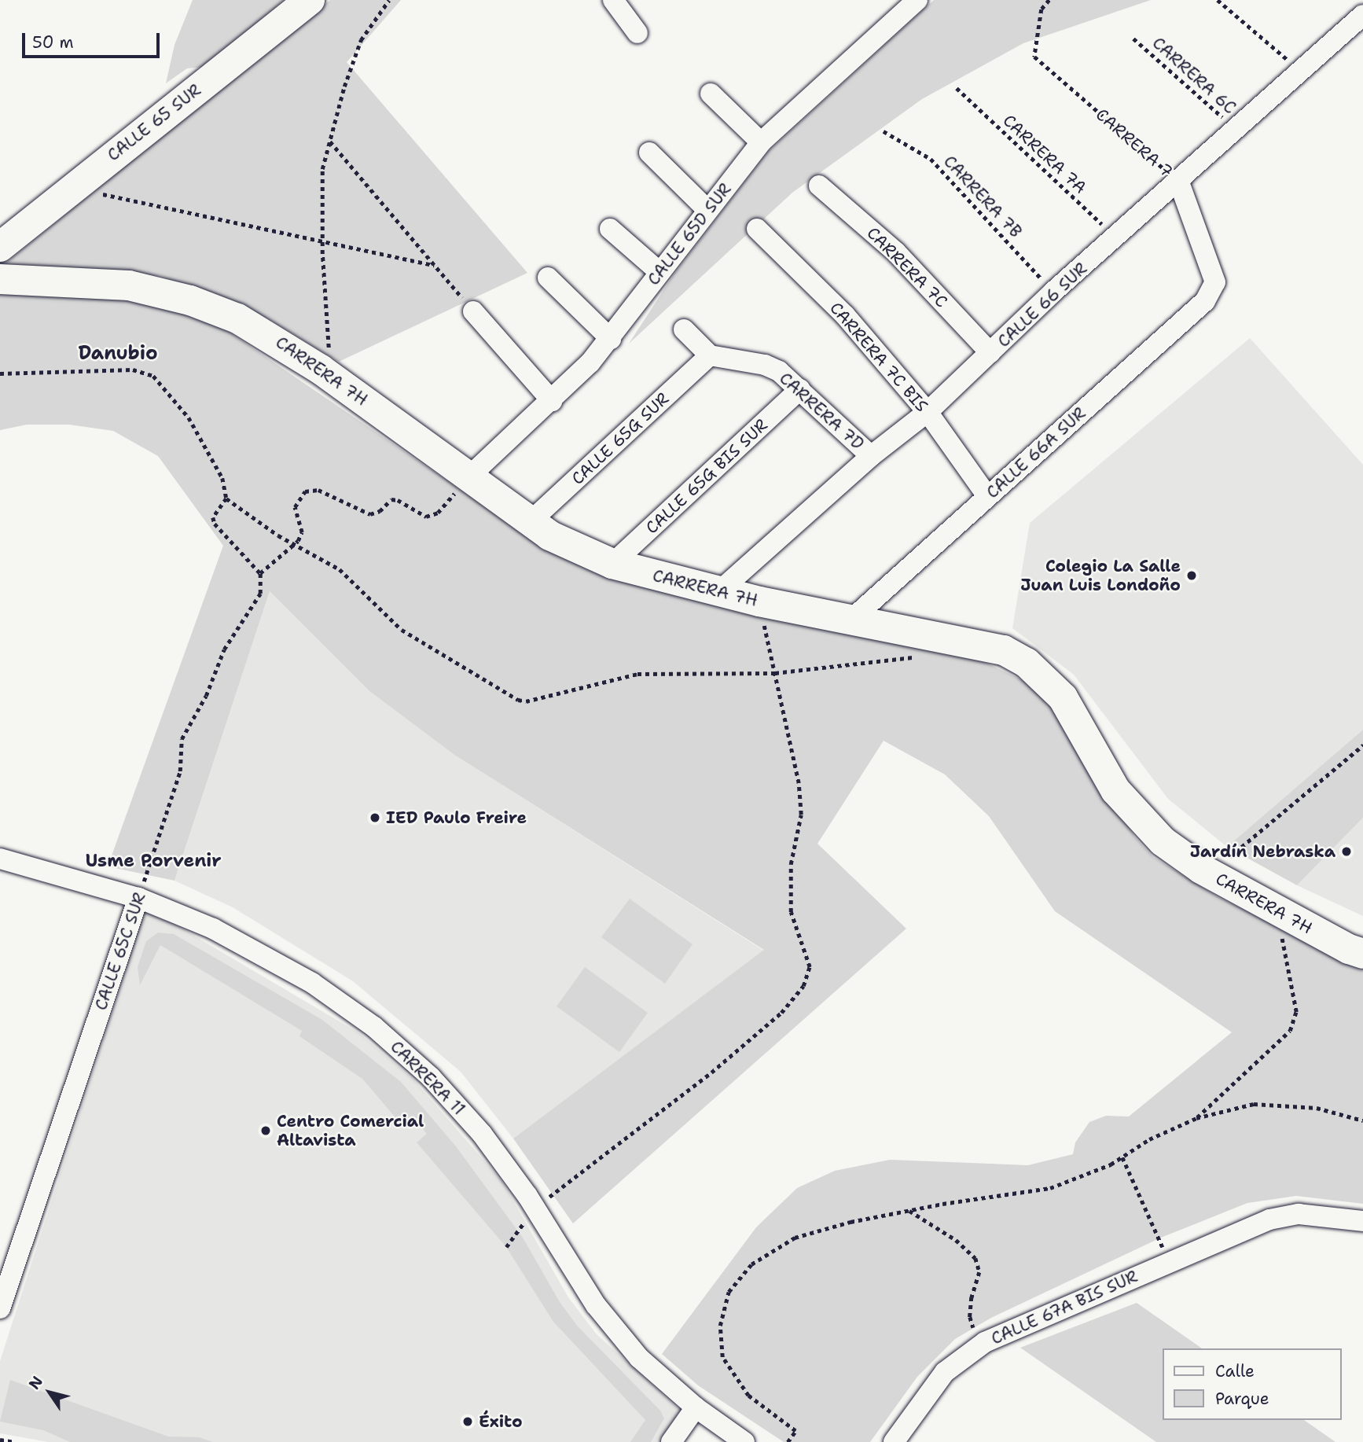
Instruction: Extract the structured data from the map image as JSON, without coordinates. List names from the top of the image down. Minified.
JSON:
{"streets":{"street":["CALLE 65 SUR","CARRERA 7","CALLE 65D SUR","CARRERA 7C","CALLE 66 SUR","CARRERA 7C BIS","CARRERA 7H","CARRERA 7D","CALLE 65G SUR","CALLE 66A SUR","CALLE 65G BIS SUR","CALLE 65C SUR","CARRERA 11","CALLE 67A BIS SUR"],"path":["CARRERA 6C","CARRERA 7A","CARRERA 7B"]},"crossings":[["CARRERA 6C","CALLE 66 SUR"],["CARRERA 7","CALLE 66 SUR"],["CARRERA 7","CALLE 66A SUR"],["CARRERA 7A","CALLE 66 SUR"],["CARRERA 7B","CALLE 66 SUR"],["CALLE 65D SUR","CARRERA 7H"],["CARRERA 7C","CALLE 66 SUR"],["CALLE 66 SUR","CARRERA 7C BIS"],["CALLE 66 SUR","CARRERA 7H"],["CALLE 66 SUR","CARRERA 7D"],["CARRERA 7C BIS","CALLE 66A SUR"],["CARRERA 7H","CALLE 65G SUR"],["CARRERA 7H","CALLE 66A SUR"],["CARRERA 7H","CALLE 65G BIS SUR"],["CARRERA 7D","CALLE 65G SUR"],["CARRERA 7D","CALLE 65G BIS SUR"],["CALLE 65C SUR","CARRERA 11"]],"districts":["Danubio","Usme Porvenir"],"places":["Colegio La Salle Juan Luis Londoño","IED Paulo Freire","Jardín Nebraska","Centro Comercial Altavista","Éxito"],"legend":["Calle","Parque"],"scale_bar":"50 m","north":"top left"}
